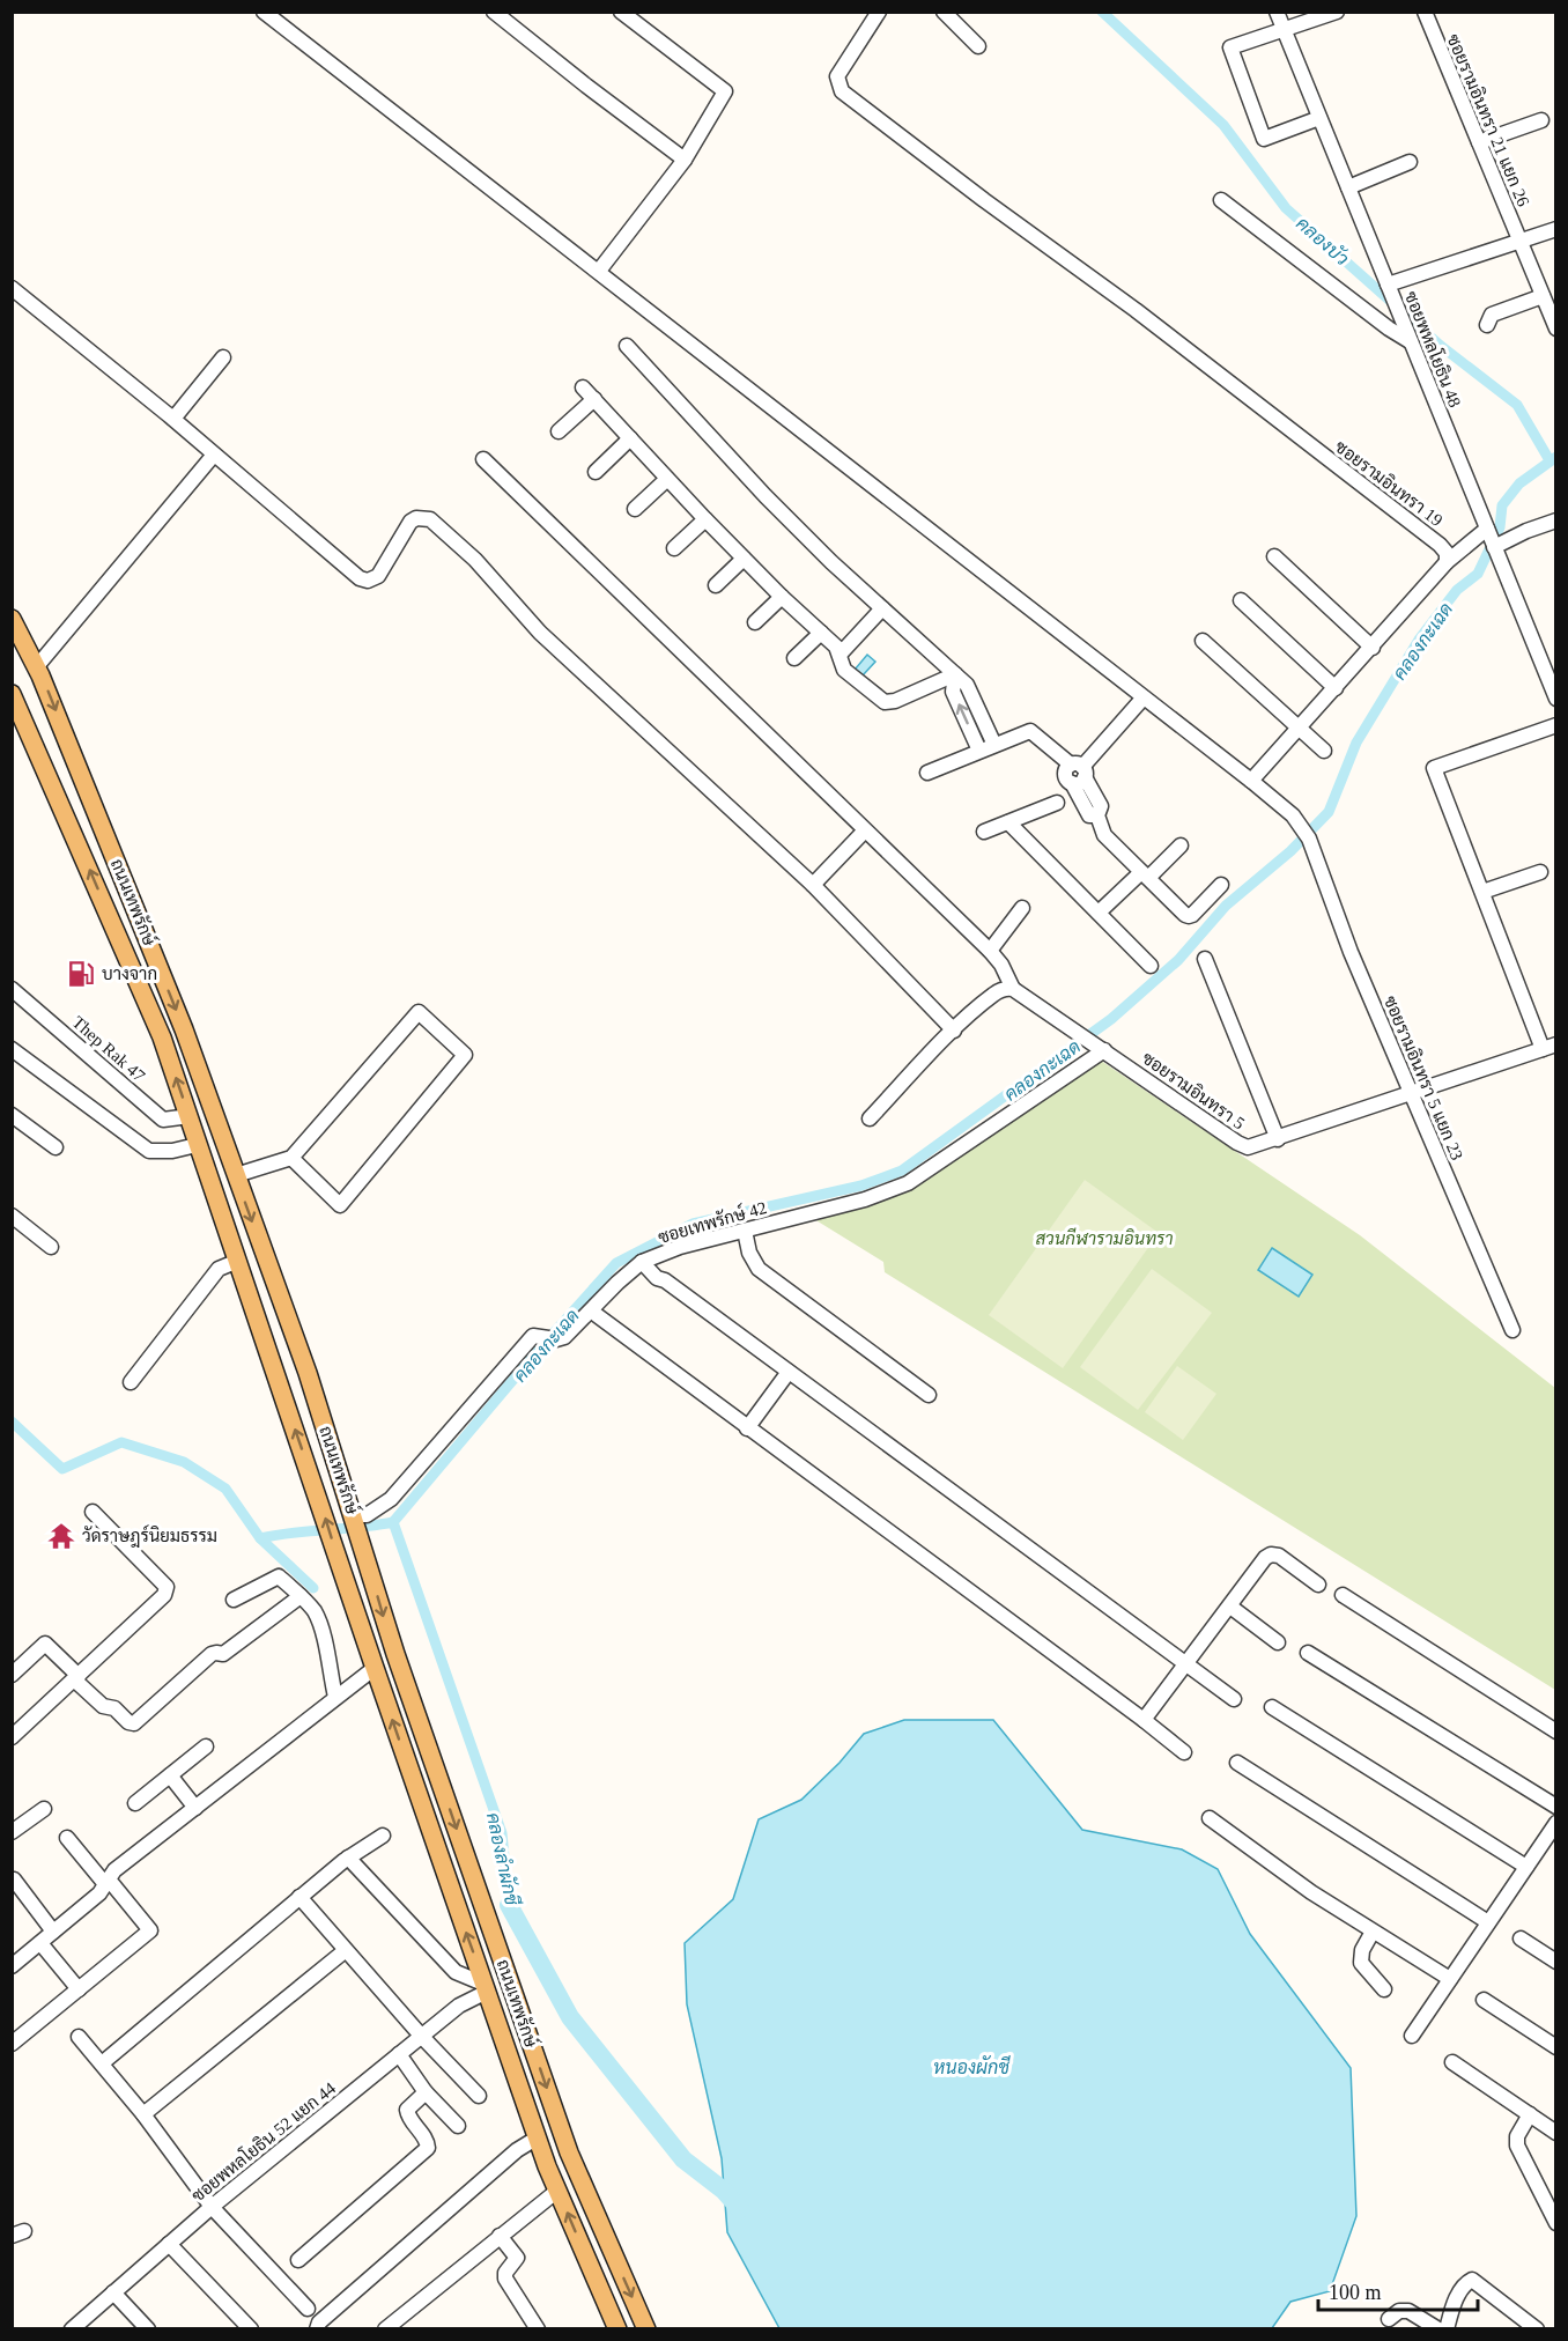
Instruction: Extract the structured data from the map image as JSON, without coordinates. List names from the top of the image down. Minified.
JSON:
{"streets":{"main road":["ถนนเทพรักษ์"],"street":["ซอยรามอินทรา 21 แยก 26","ซอยพหลโยธิน 48","ซอยรามอินทรา 19","Thep Rak 47","ซอยรามอินทรา 5 แยก 23","ซอยรามอินทรา 5","ซอยเทพรักษ์ 42","ซอยพหลโยธิน 52 แยก 44"]},"crossings":[["ถนนเทพรักษ์","Thep Rak 47"],["ถนนเทพรักษ์","ซอยเทพรักษ์ 42"],["ถนนเทพรักษ์","ซอยพหลโยธิน 52 แยก 44"],["ซอยรามอินทรา 5 แยก 23","ซอยรามอินทรา 5"],["ซอยรามอินทรา 5","ซอยเทพรักษ์ 42"]],"water":["คลองบัว","คลองกะเฉด","คลองลำผักชี","หนองผักชี"],"parks":["สวนกีฬารามอินทรา"],"places":{"fuel station":["บางจาก"],"temple":["วัดราษฎร์นิยมธรรม"]},"scale_bar":"100 m"}
